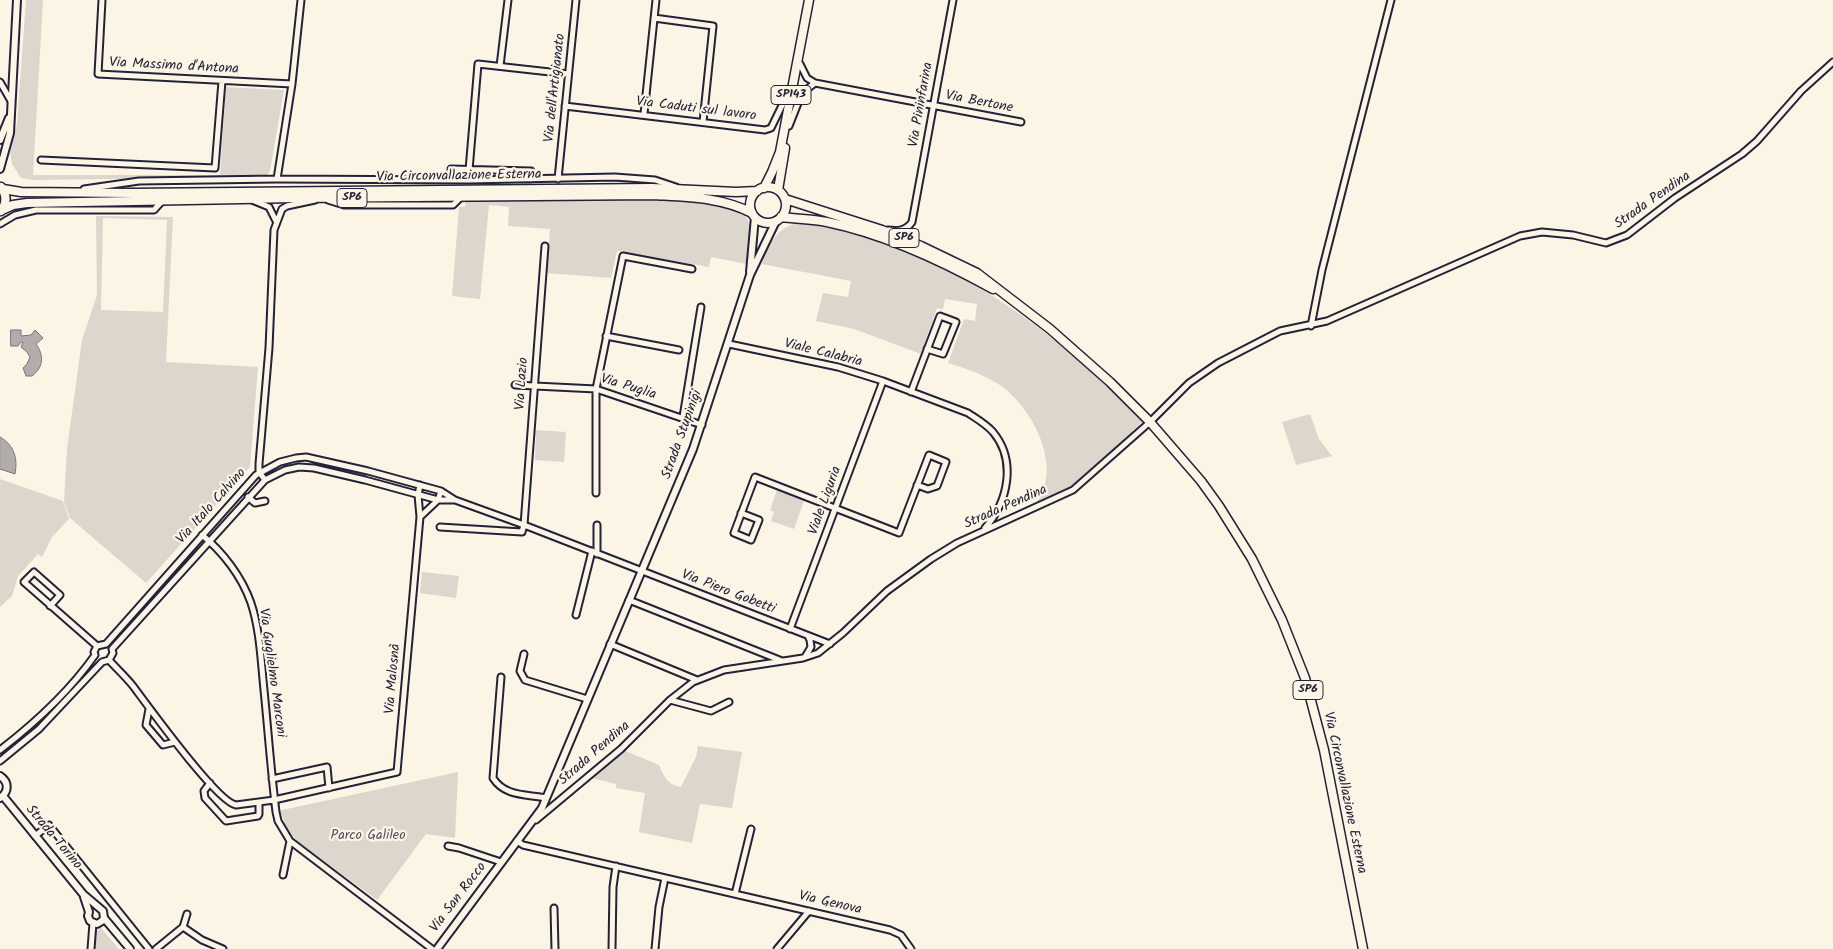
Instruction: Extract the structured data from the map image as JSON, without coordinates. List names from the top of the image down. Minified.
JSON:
{"streets":{"main road":["SP143","Via Circonvallazione Esterna","SP6"],"street":["Via Massimo d'Antona","Via dell'Artigianato","Via Bertone","Via Pininfarina","Via Caduti sul lavoro","Strada Pendina","Viale Calabria","Via Lazio","Via Puglia","Strada Stupinigi","Viale Liguria","Via Italo Calvino","Via Piero Gobetti","Via Guglielmo Marconi","Via Malosnà","Strada Torino","Via San Rocco","Via Genova"]},"crossings":[["Via dell'Artigianato","Via Caduti sul lavoro"],["Via dell'Artigianato","Via Circonvallazione Esterna"],["SP143","Via Caduti sul lavoro"],["SP143","Via Circonvallazione Esterna"],["SP143","Strada Stupinigi"],["Via Bertone","Via Pininfarina"],["Via Pininfarina","Via Circonvallazione Esterna"],["Via Circonvallazione Esterna","Strada Pendina"],["Via Circonvallazione Esterna","Strada Stupinigi"],["Strada Pendina","Viale Calabria"],["Strada Pendina","Via Piero Gobetti"],["Strada Pendina","Via San Rocco"],["Viale Calabria","Strada Stupinigi"],["Viale Calabria","Viale Liguria"],["Via Lazio","Via Puglia"],["Via Lazio","Via Italo Calvino"],["Via Puglia","Strada Stupinigi"],["Strada Stupinigi","Via Italo Calvino"],["Strada Stupinigi","Via Piero Gobetti"],["Strada Stupinigi","Via San Rocco"],["Viale Liguria","Via Piero Gobetti"],["Via Italo Calvino","Via Piero Gobetti"],["Via Italo Calvino","Via Guglielmo Marconi"],["Via Italo Calvino","Via Malosnà"],["Via Guglielmo Marconi","Via Malosnà"],["Via San Rocco","Via Genova"]],"parks":["Parco Galileo"]}
